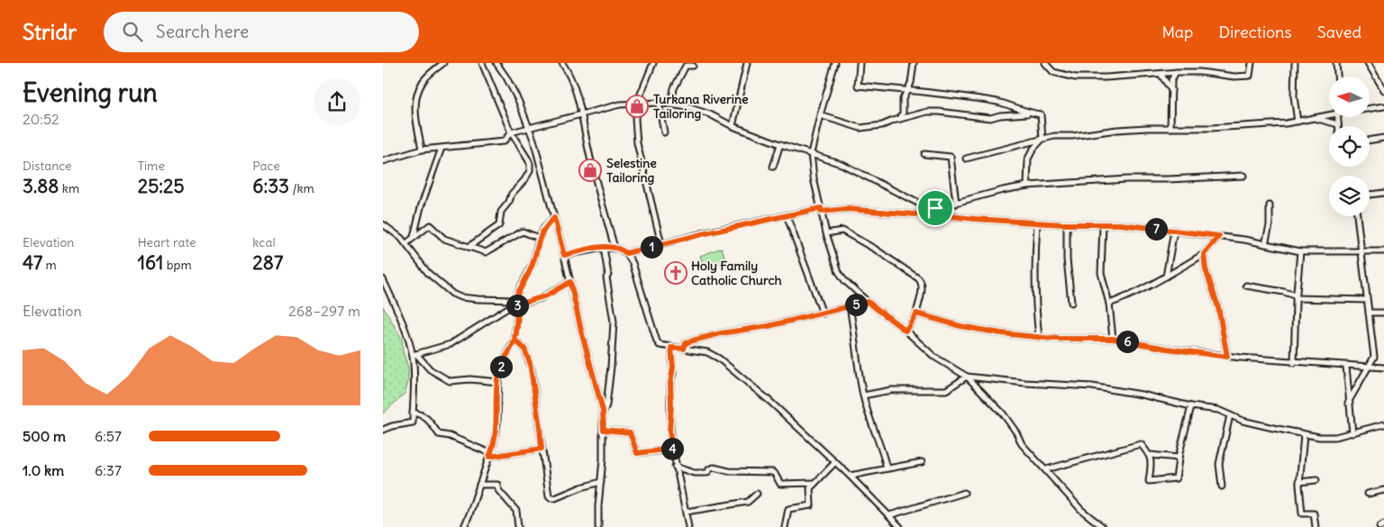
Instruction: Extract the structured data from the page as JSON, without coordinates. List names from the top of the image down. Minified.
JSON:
{"places":{"shop":["Turkana Riverine Tailoring","Selestine Tailoring"],"church":["Holy Family Catholic Church"]},"north":"left","page":{"header":"Stridr","search":"Search here","nav":["Map","Directions","Saved"],"heading":["Evening run","20:52"],"stats":[["Distance","3.88 km"],["Time","25:25"],["Pace","6:33 /km"],["Elevation","47 m"],["Heart rate","161 bpm"],["kcal","287"]],"pins":["7","1","5","3","6","2","4"],"chart":["Elevation","268–297 m"],"list":[{"name":"500 m","note":"6:57"},{"name":"1.0 km","note":"6:37"}]}}
